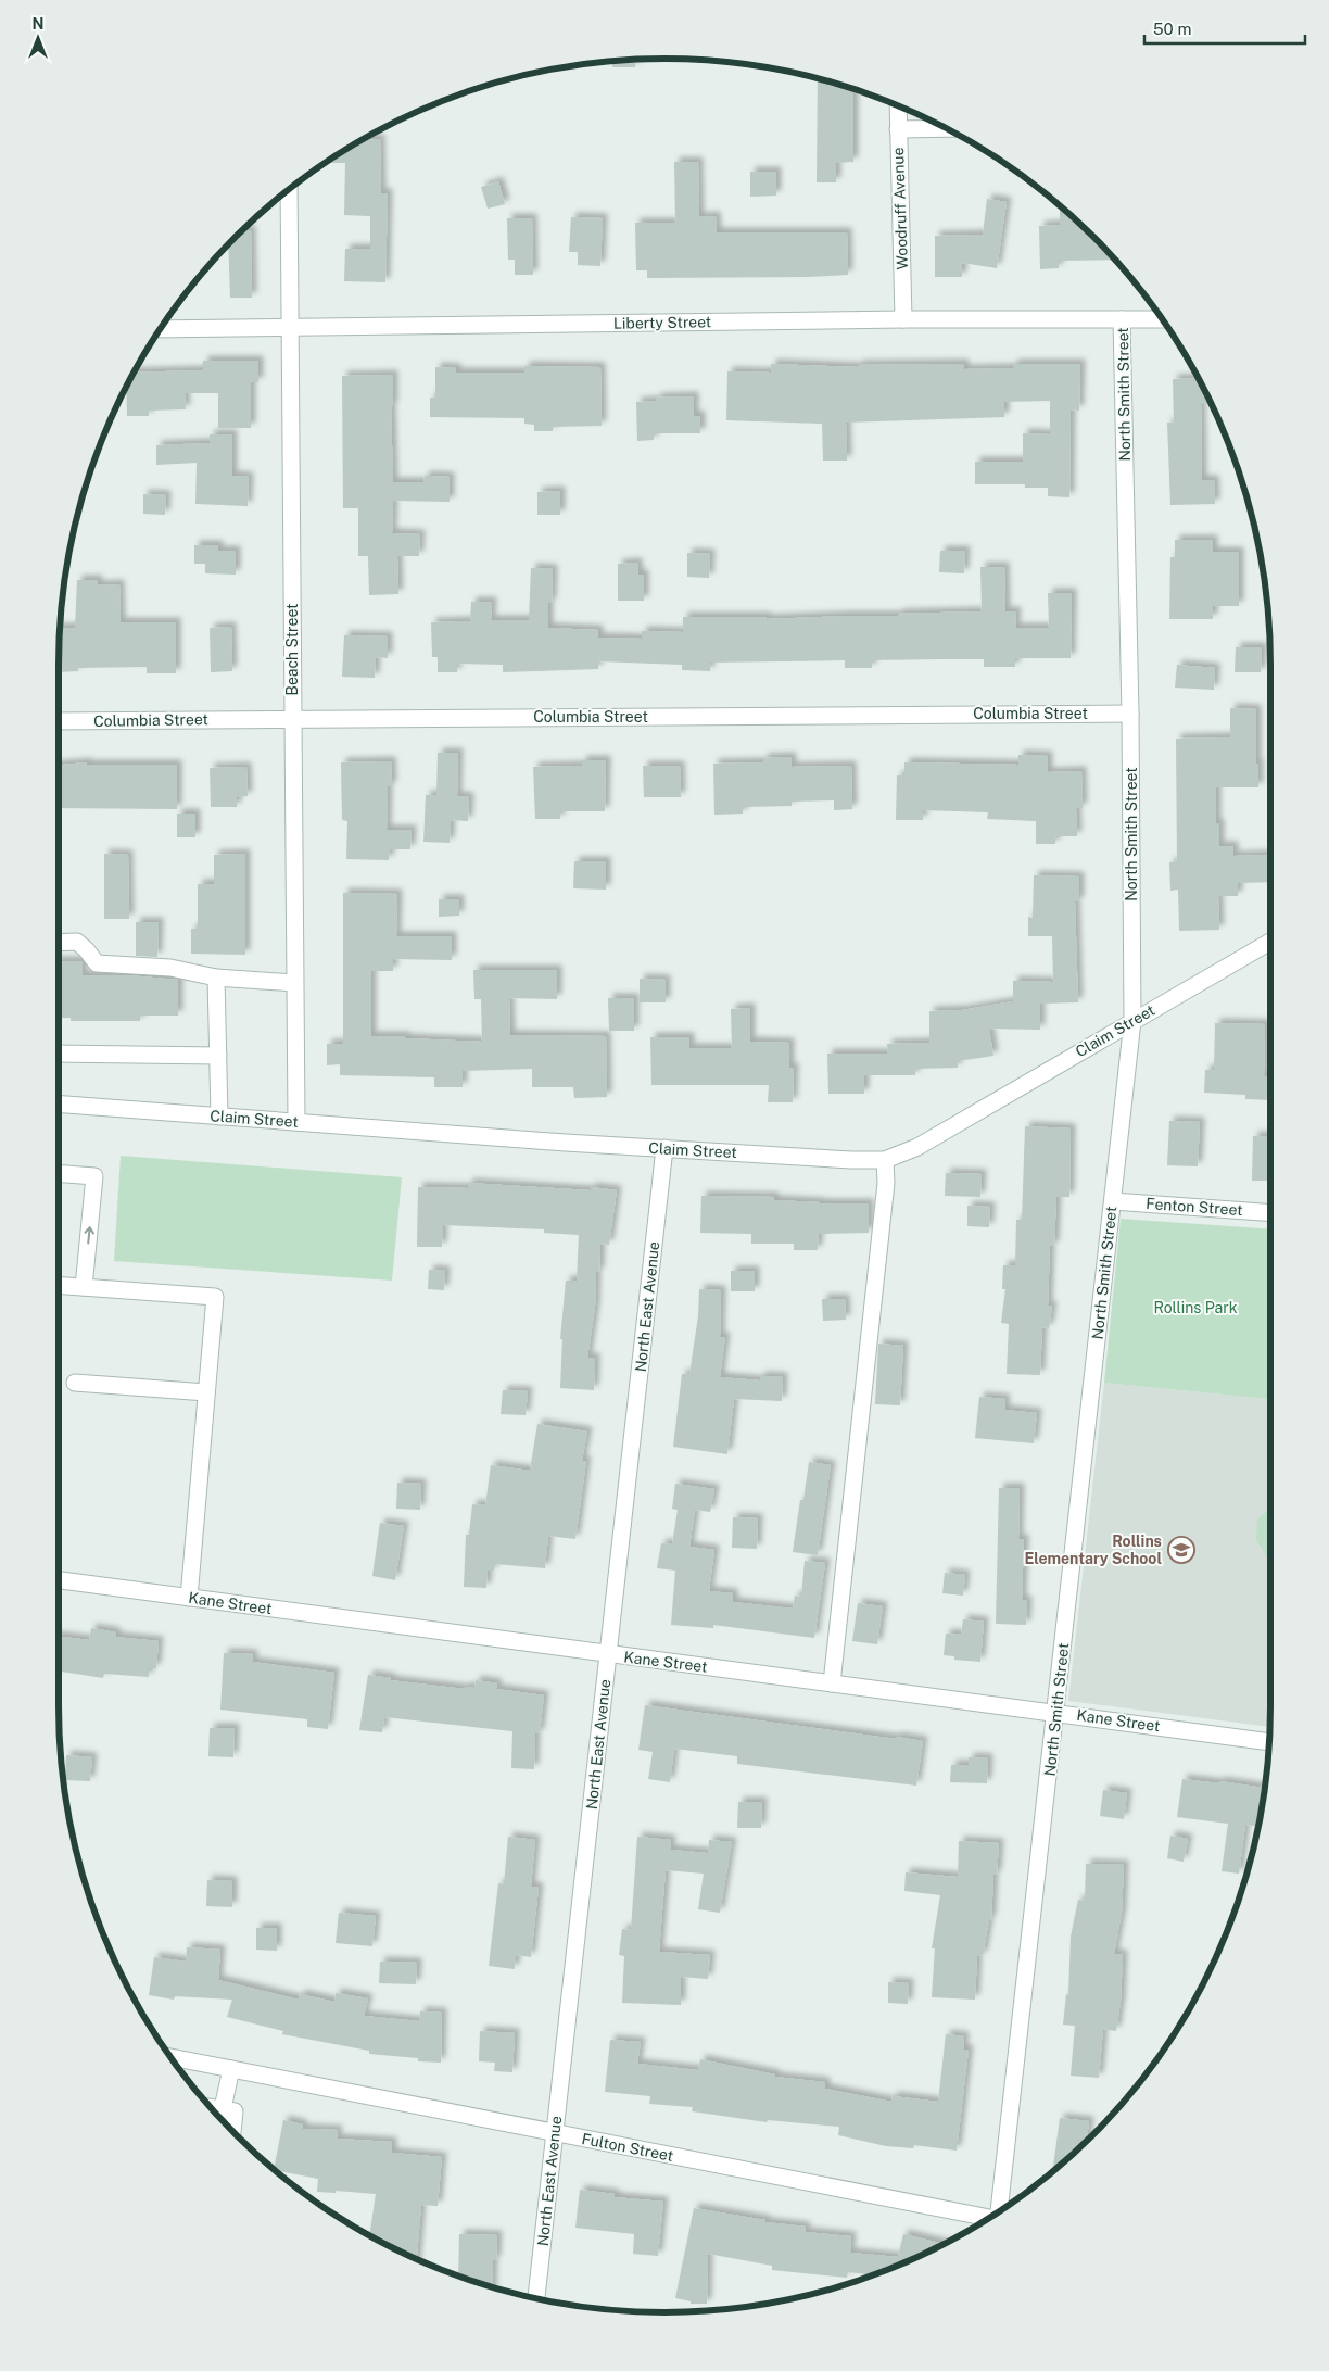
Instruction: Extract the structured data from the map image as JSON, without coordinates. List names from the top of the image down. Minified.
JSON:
{"streets":{"street":["Woodruff Avenue","Liberty Street","North Smith Street","Beach Street","Columbia Street","Claim Street","Fenton Street","North East Avenue","Kane Street","Fulton Street"]},"crossings":[["Woodruff Avenue","Liberty Street"],["Liberty Street","North Smith Street"],["Liberty Street","Beach Street"],["North Smith Street","Columbia Street"],["North Smith Street","Claim Street"],["North Smith Street","Fenton Street"],["North Smith Street","Kane Street"],["Beach Street","Columbia Street"],["Beach Street","Claim Street"],["Claim Street","North East Avenue"],["North East Avenue","Kane Street"],["North East Avenue","Fulton Street"]],"parks":["Rollins Park"],"places":{"school or university":["Rollins Elementary School"]},"scale_bar":"50 m","north":"top"}
